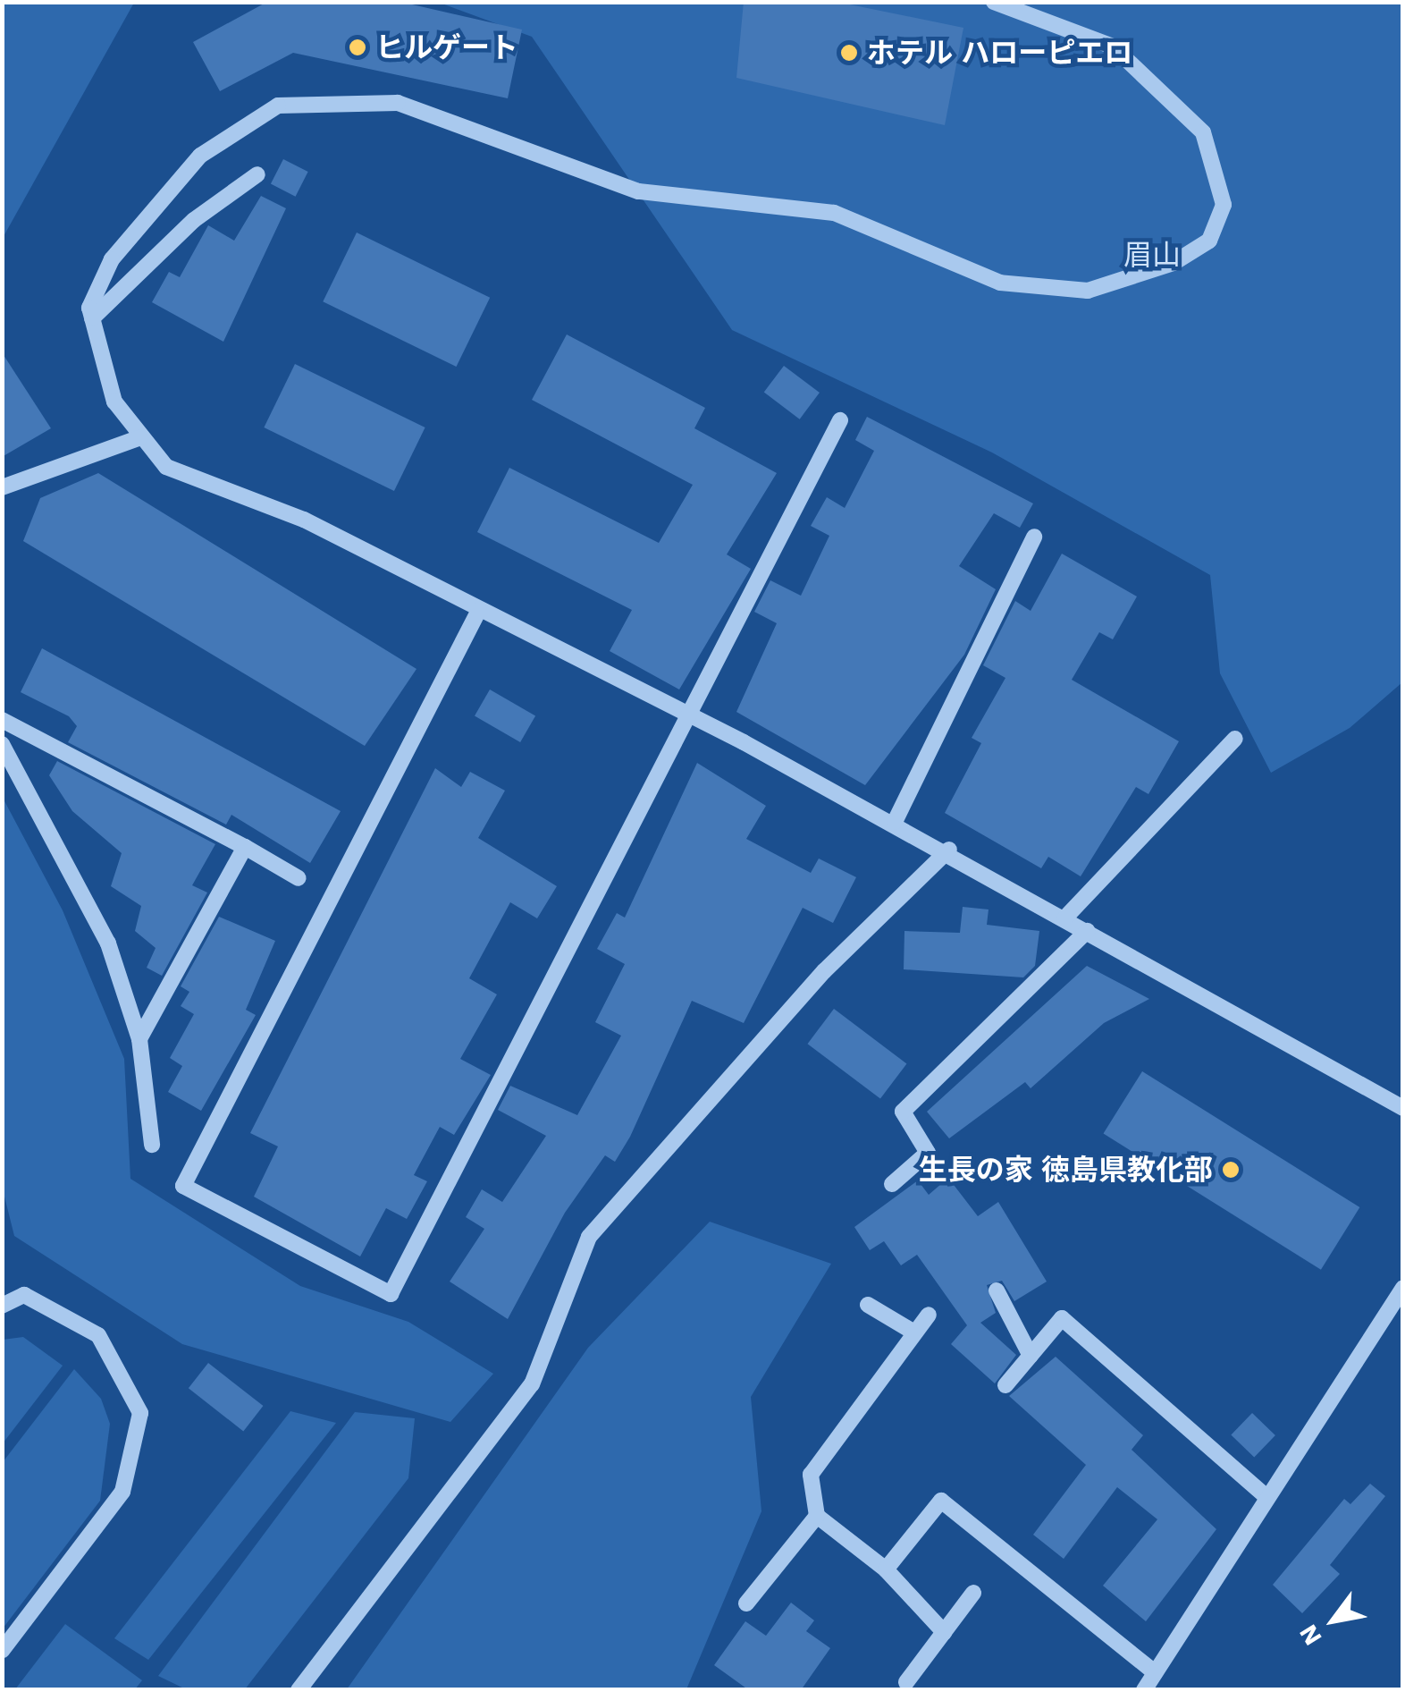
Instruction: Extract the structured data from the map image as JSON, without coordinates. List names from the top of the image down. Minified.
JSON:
{"parks":["眉山"],"places":["ヒルゲート","ホテル ハローピエロ","生長の家 徳島県教化部"],"north":"bottom left"}
